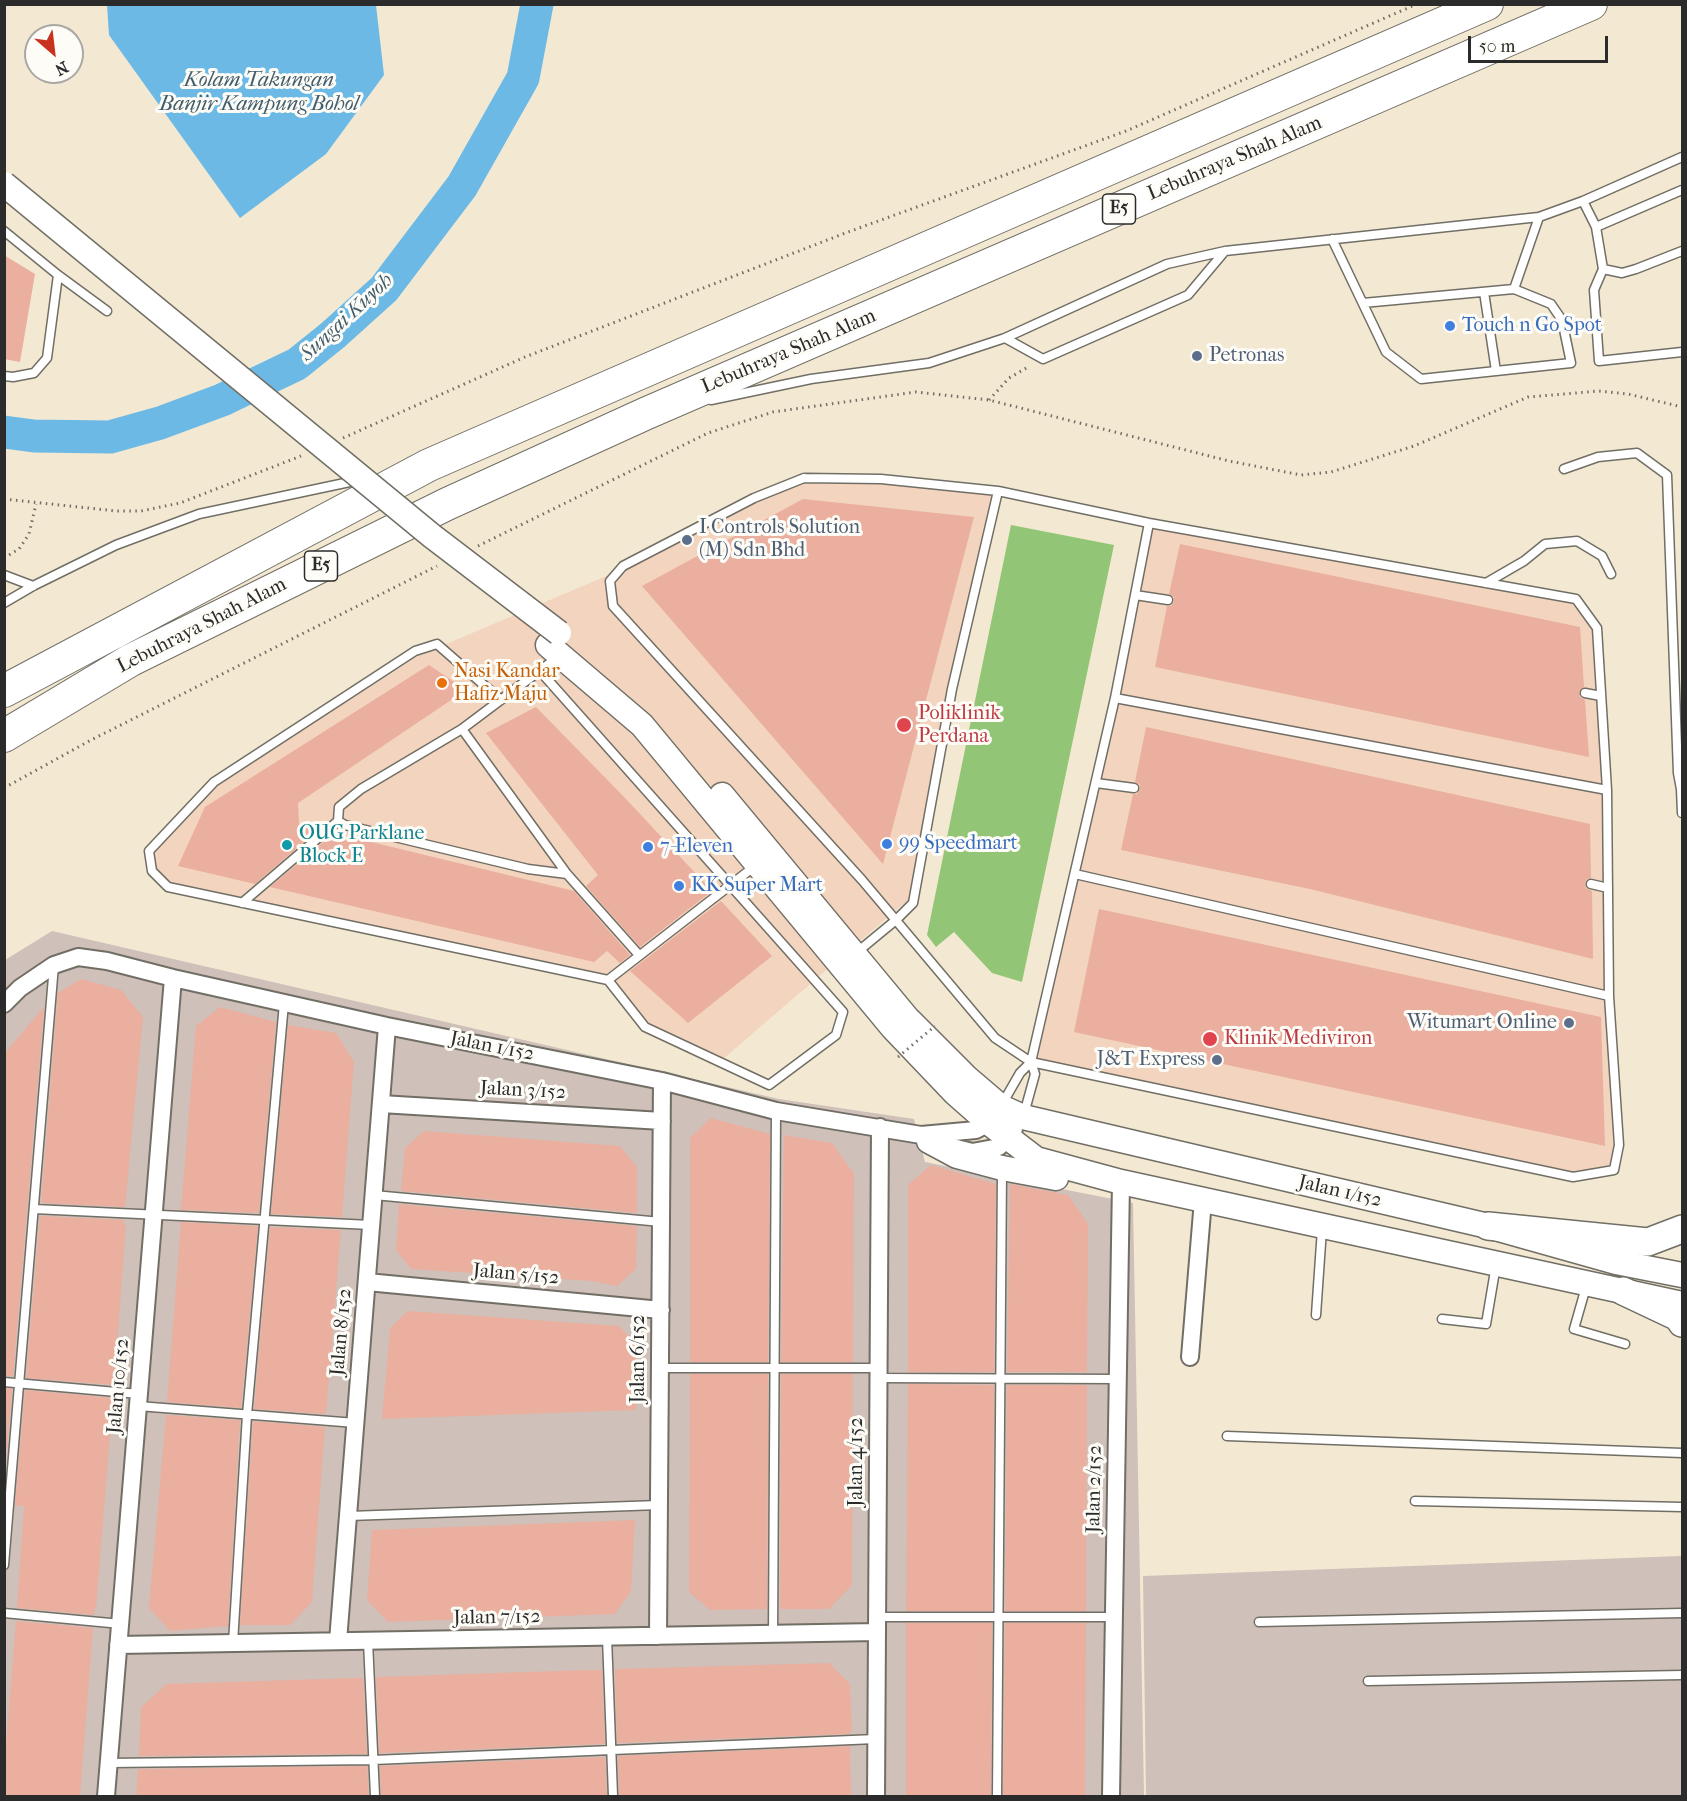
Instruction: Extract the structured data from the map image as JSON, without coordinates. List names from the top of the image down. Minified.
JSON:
{"streets":{"highway":["Lebuhraya Shah Alam","E5"],"street":["Jalan 1/152","Jalan 3/152","Jalan 5/152","Jalan 8/152","Jalan 6/152","Jalan 10/152","Jalan 4/152","Jalan 2/152","Jalan 7/152"]},"crossings":[["Jalan 1/152","Jalan 8/152"],["Jalan 1/152","Jalan 6/152"],["Jalan 1/152","Jalan 10/152"],["Jalan 1/152","Jalan 4/152"],["Jalan 1/152","Jalan 2/152"],["Jalan 3/152","Jalan 8/152"],["Jalan 3/152","Jalan 6/152"],["Jalan 5/152","Jalan 8/152"],["Jalan 5/152","Jalan 6/152"],["Jalan 8/152","Jalan 7/152"],["Jalan 6/152","Jalan 7/152"],["Jalan 10/152","Jalan 7/152"],["Jalan 4/152","Jalan 7/152"]],"water":["Kolam Takungan Banjir Kampung Bohol","Sungai Kuyoh"],"places":["Touch n Go Spot","Petronas","I Controls Solution (M) Sdn Bhd","Nasi Kandar Hafiz Maju","Poliklinik Perdana","99 Speedmart","OUG Parklane Block E","7-Eleven","KK Super Mart","Witumart Online","Klinik Mediviron","J&T Express"],"scale_bar":"50 m","north":"bottom right"}
